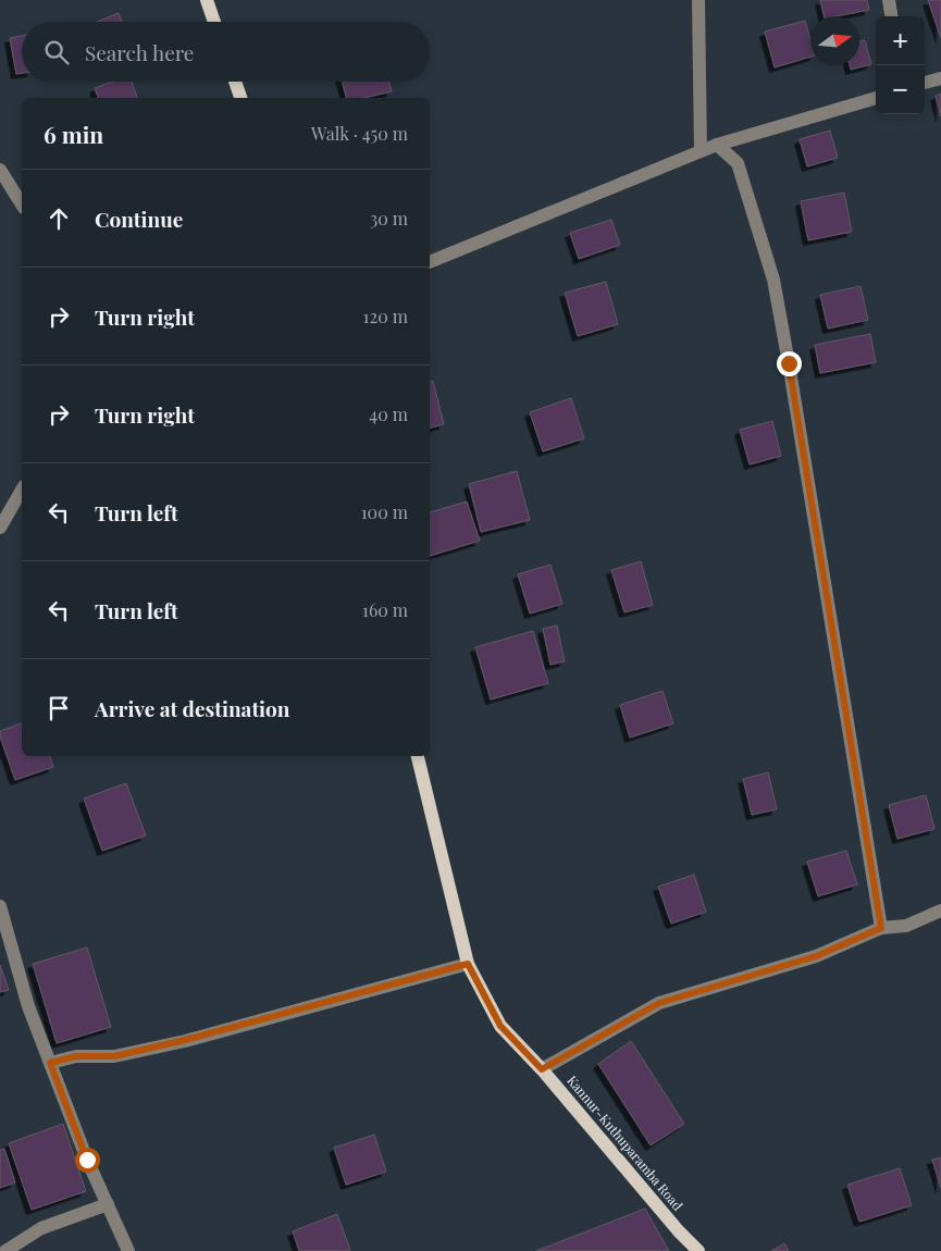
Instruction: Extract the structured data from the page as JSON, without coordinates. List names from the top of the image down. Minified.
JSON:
{"streets":{"main road":["Kannur-Kuthuparamba Road"]},"north":"right","page":{"map_buttons":["+","−"],"search":"Search here","heading":["6 min","Walk · 450 m"],"list":[["Continue","30 m"],["Turn right","120 m"],["Turn right","40 m"],["Turn left","100 m"],["Turn left","160 m"],"Arrive at destination"]}}
